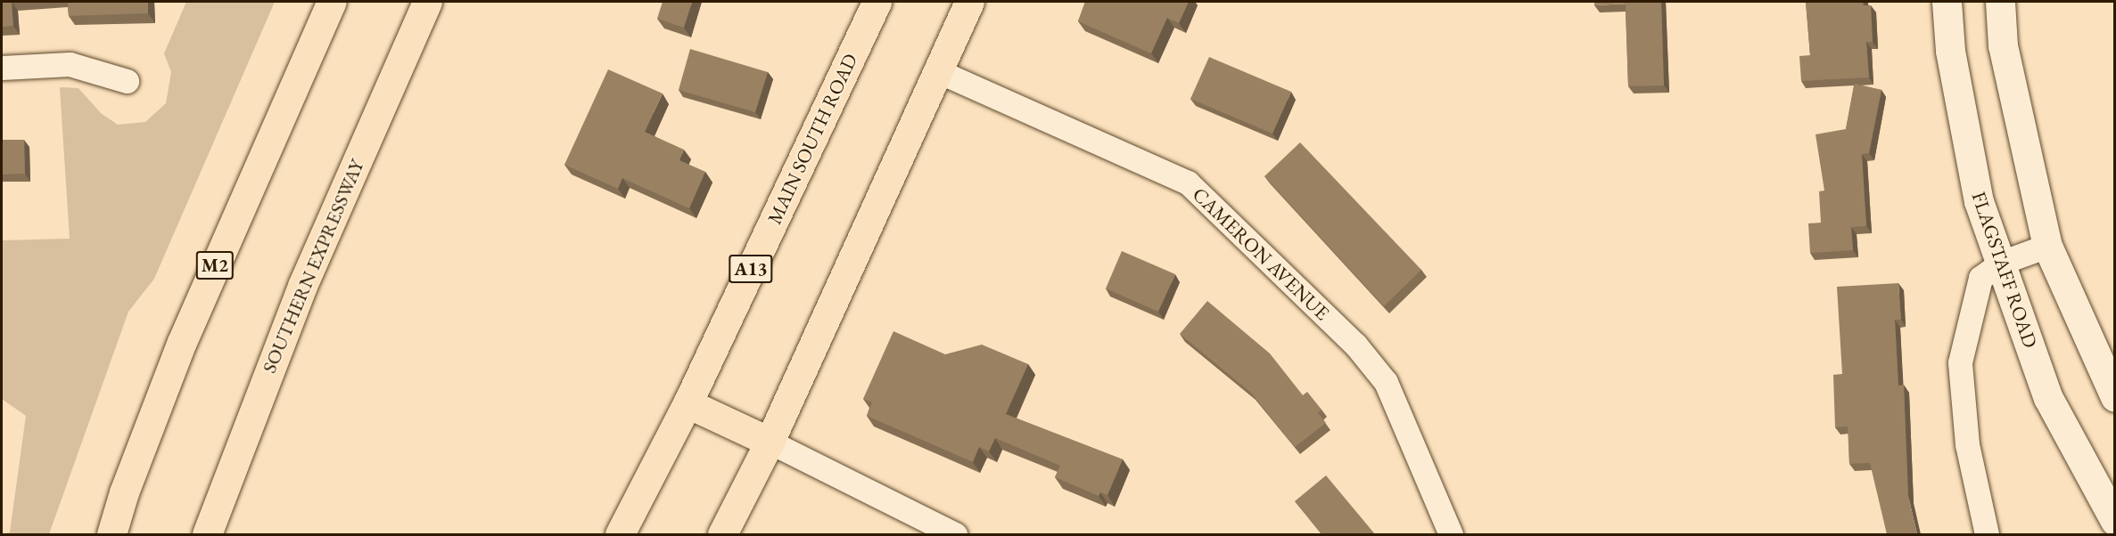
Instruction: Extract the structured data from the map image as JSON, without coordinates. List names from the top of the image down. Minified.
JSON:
{"streets":{"highway":["MAIN SOUTH ROAD","M2","SOUTHERN EXPRESSWAY","A13"],"main road":["FLAGSTAFF ROAD"],"street":["CAMERON AVENUE"]}}
